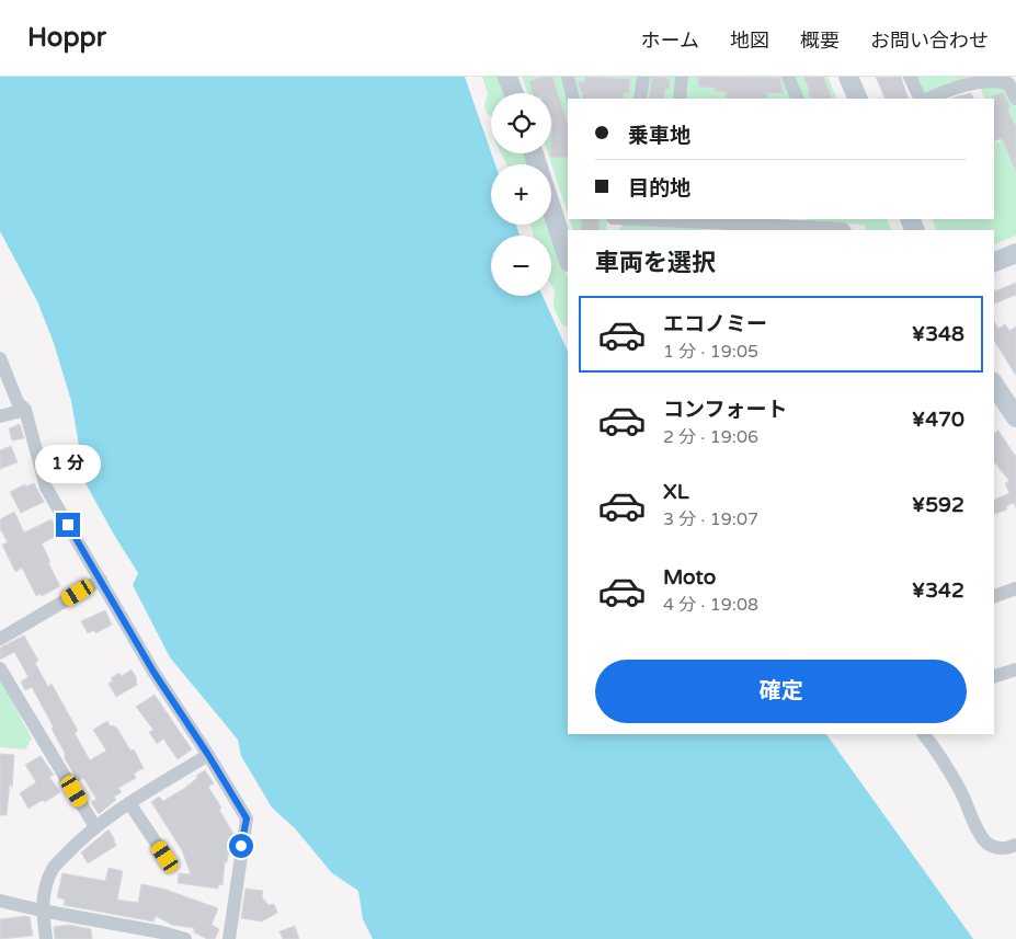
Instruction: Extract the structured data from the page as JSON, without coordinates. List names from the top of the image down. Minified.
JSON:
{"page":{"header":"Hoppr","nav":["ホーム","地図","概要","お問い合わせ"],"map_buttons":["+","−"],"banner":["乗車地","目的地"],"heading":"車両を選択","list":[{"name":"エコノミー","note":"1 分 · 19:05","value":"¥348"},{"name":"コンフォート","note":"2 分 · 19:06","value":"¥470"},{"name":"XL","note":"3 分 · 19:07","value":"¥592"},{"name":"Moto","note":"4 分 · 19:08","value":"¥342"}],"bubble":"1 分","buttons":"確定"}}
